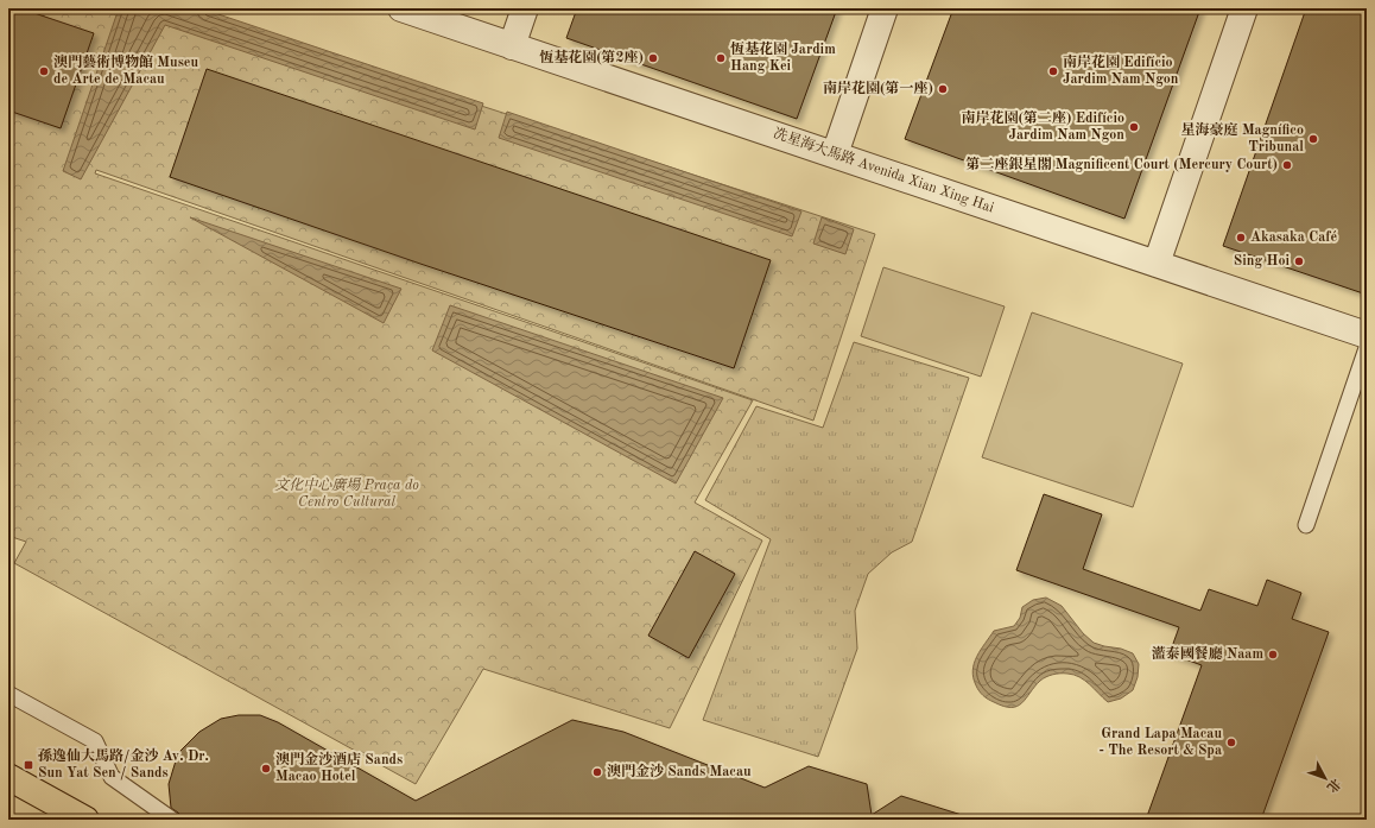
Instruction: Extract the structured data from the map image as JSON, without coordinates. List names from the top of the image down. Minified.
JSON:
{"streets":{"street":["冼星海大馬路 Avenida Xian Xing Hai"]},"parks":["文化中心廣場 Praça do Centro Cultural"],"places":{"other":["恆基花園(第2座)","恆基花園 Jardim Hang Kei","澳門藝術博物館 Museu de Arte de Macau","南岸花園 Edifício Jardim Nam Ngon","南岸花園(第一座)","南岸花園(第二座) Edifício Jardim Nam Ngon","星海豪庭 Magnífico Tribunal","第二座銀星閣 Magnificent Court (Mercury Court)","Akasaka Café","Sing Hoi","灆泰國餐廳 Naam","Grand Lapa Macau - The Resort & Spa","澳門金沙酒店 Sands Macao Hotel","澳門金沙 Sands Macau"],"transit":["孫逸仙大馬路/金沙 Av. Dr. Sun Yat Sen / Sands"]},"north":"bottom right"}
